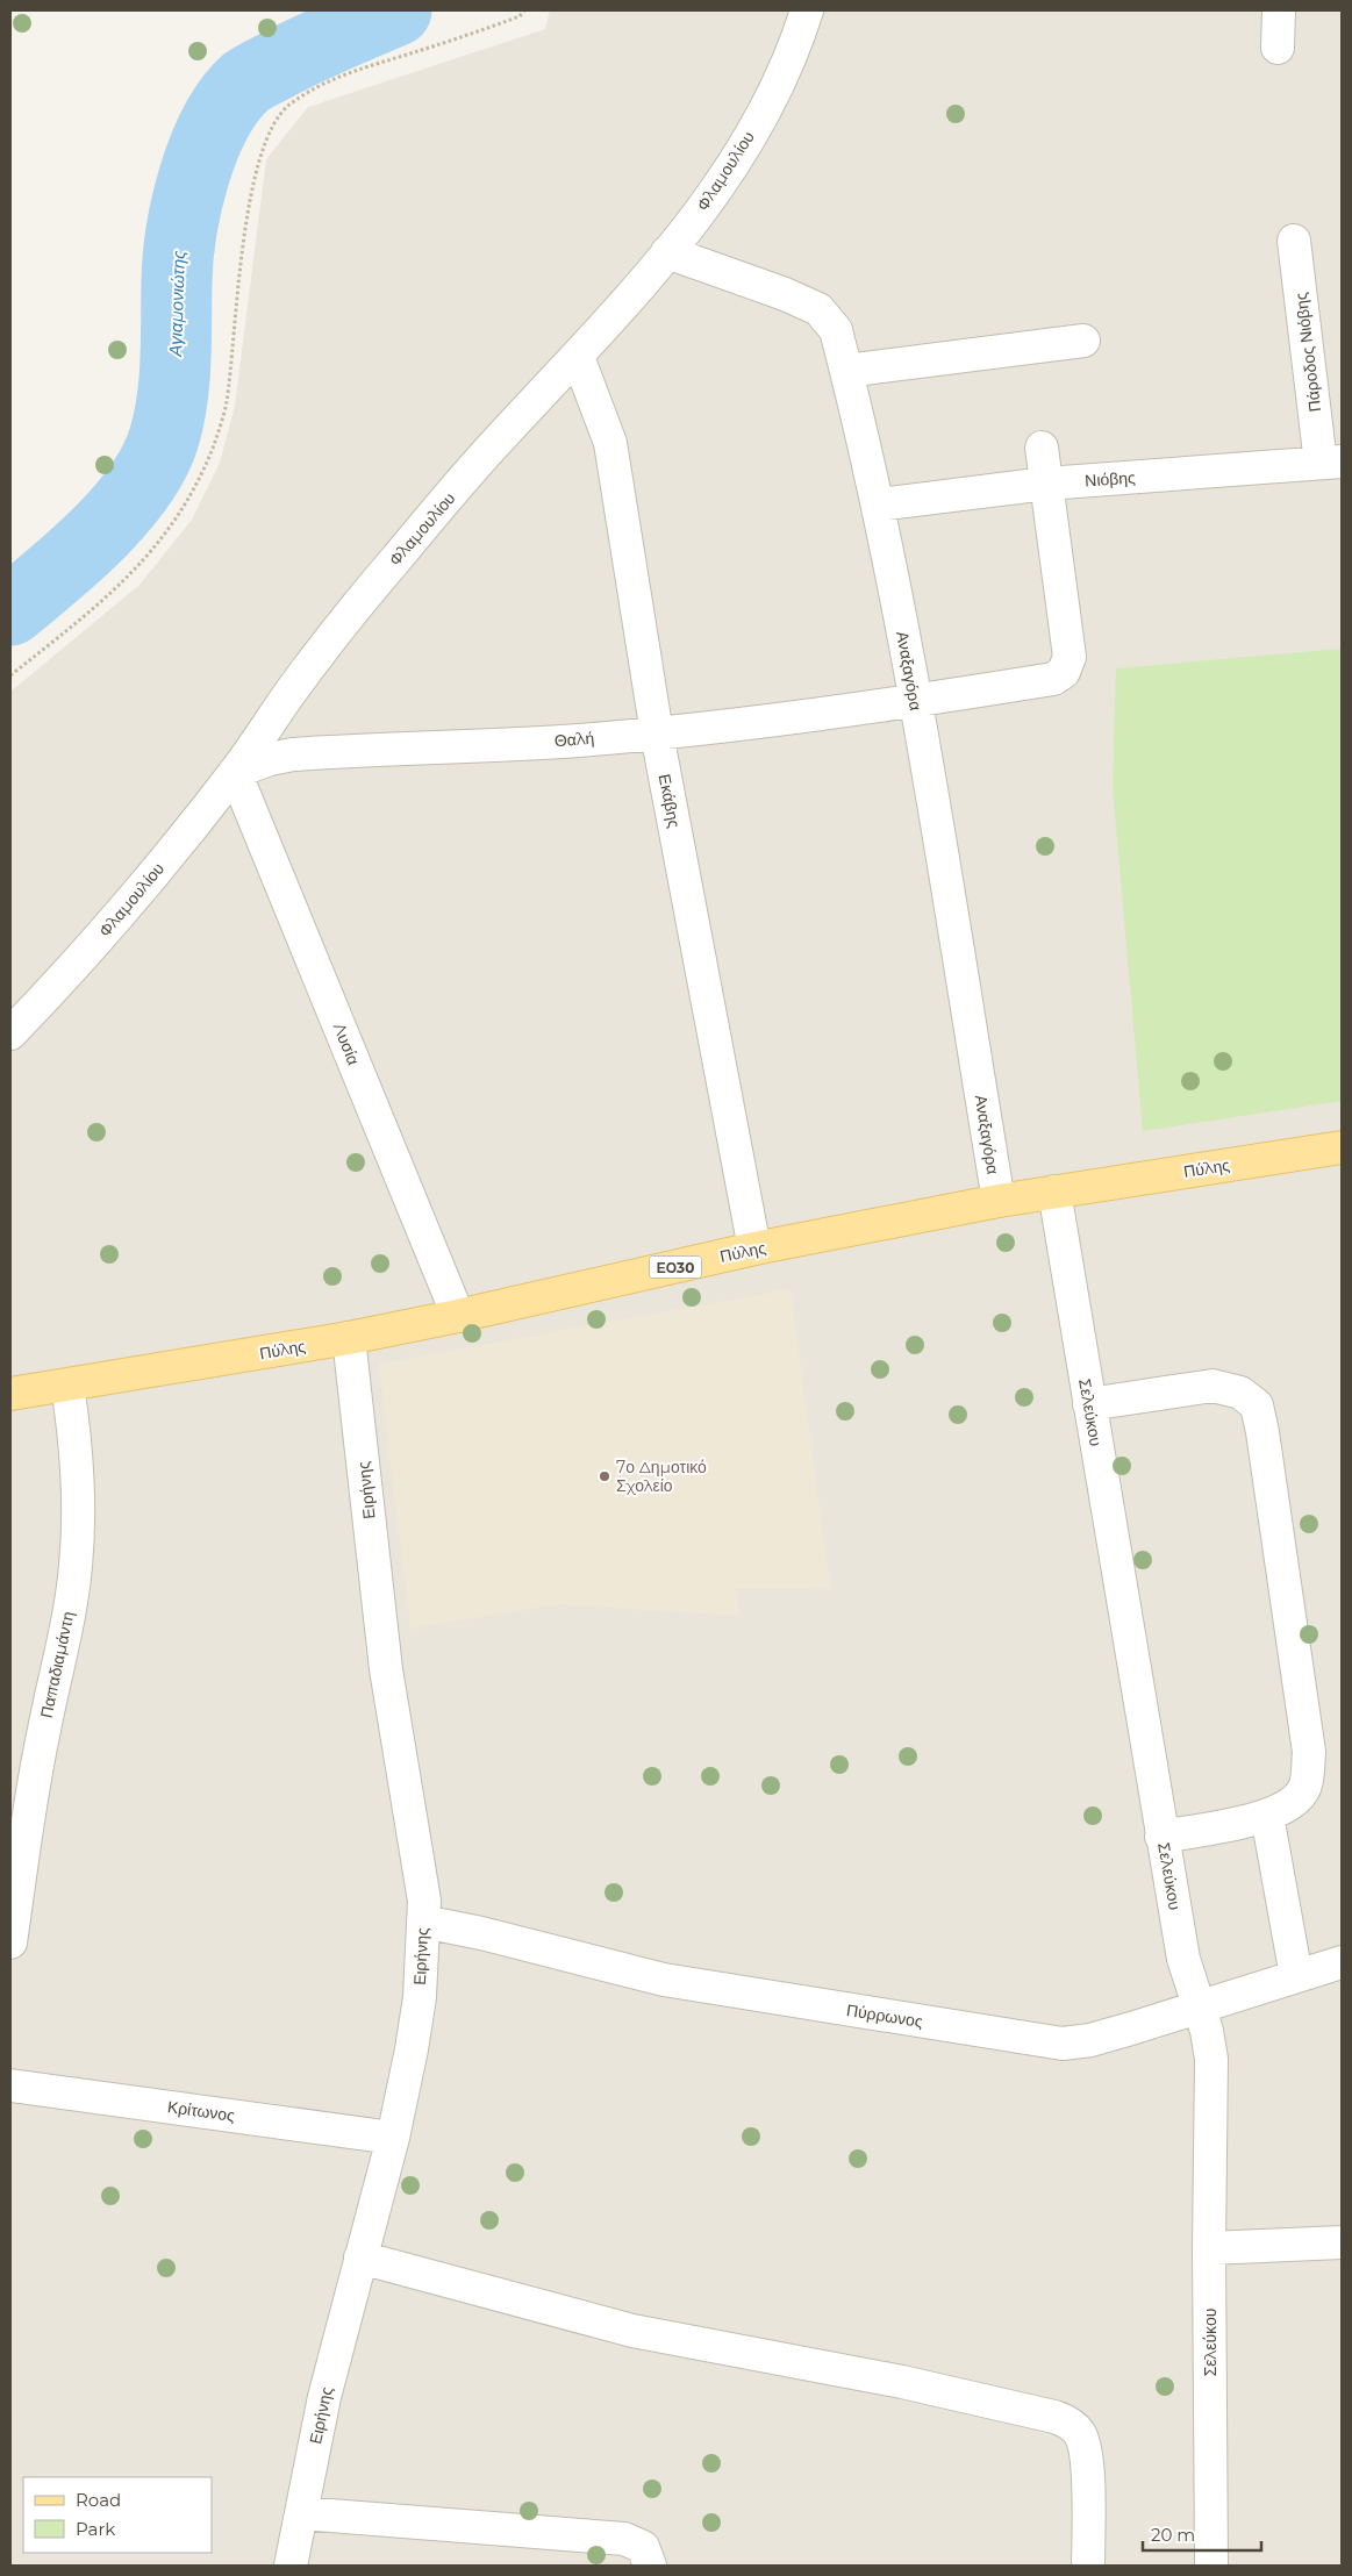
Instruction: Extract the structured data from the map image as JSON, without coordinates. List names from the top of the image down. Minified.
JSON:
{"streets":{"main road":["Πύλης","ΕΟ30"],"street":["Φλαμουλίου","Πάροδος Νιόβης","Νιόβης","Αναξαγόρα","Θαλή","Εκάβης","Λυσία","Σελεύκου","Ειρήνης","Παπαδιαμάντη","Πύρρωνος","Κρίτωνος"]},"crossings":[["Φλαμουλίου","Αναξαγόρα"],["Φλαμουλίου","Θαλή"],["Φλαμουλίου","Εκάβης"],["Φλαμουλίου","Λυσία"],["Πάροδος Νιόβης","Νιόβης"],["Νιόβης","Αναξαγόρα"],["Νιόβης","Θαλή"],["Αναξαγόρα","Θαλή"],["Αναξαγόρα","Πύλης"],["Θαλή","Εκάβης"],["Θαλή","Λυσία"],["Εκάβης","Πύλης"],["Λυσία","Πύλης"],["Πύλης","Σελεύκου"],["Πύλης","Ειρήνης"],["Πύλης","Παπαδιαμάντη"],["Σελεύκου","Πύρρωνος"],["Ειρήνης","Πύρρωνος"],["Ειρήνης","Κρίτωνος"]],"water":["Αγιαμονιώτης"],"places":["7ο Δημοτικό Σχολείο"],"legend":["Road","Park"],"scale_bar":"20 m"}
